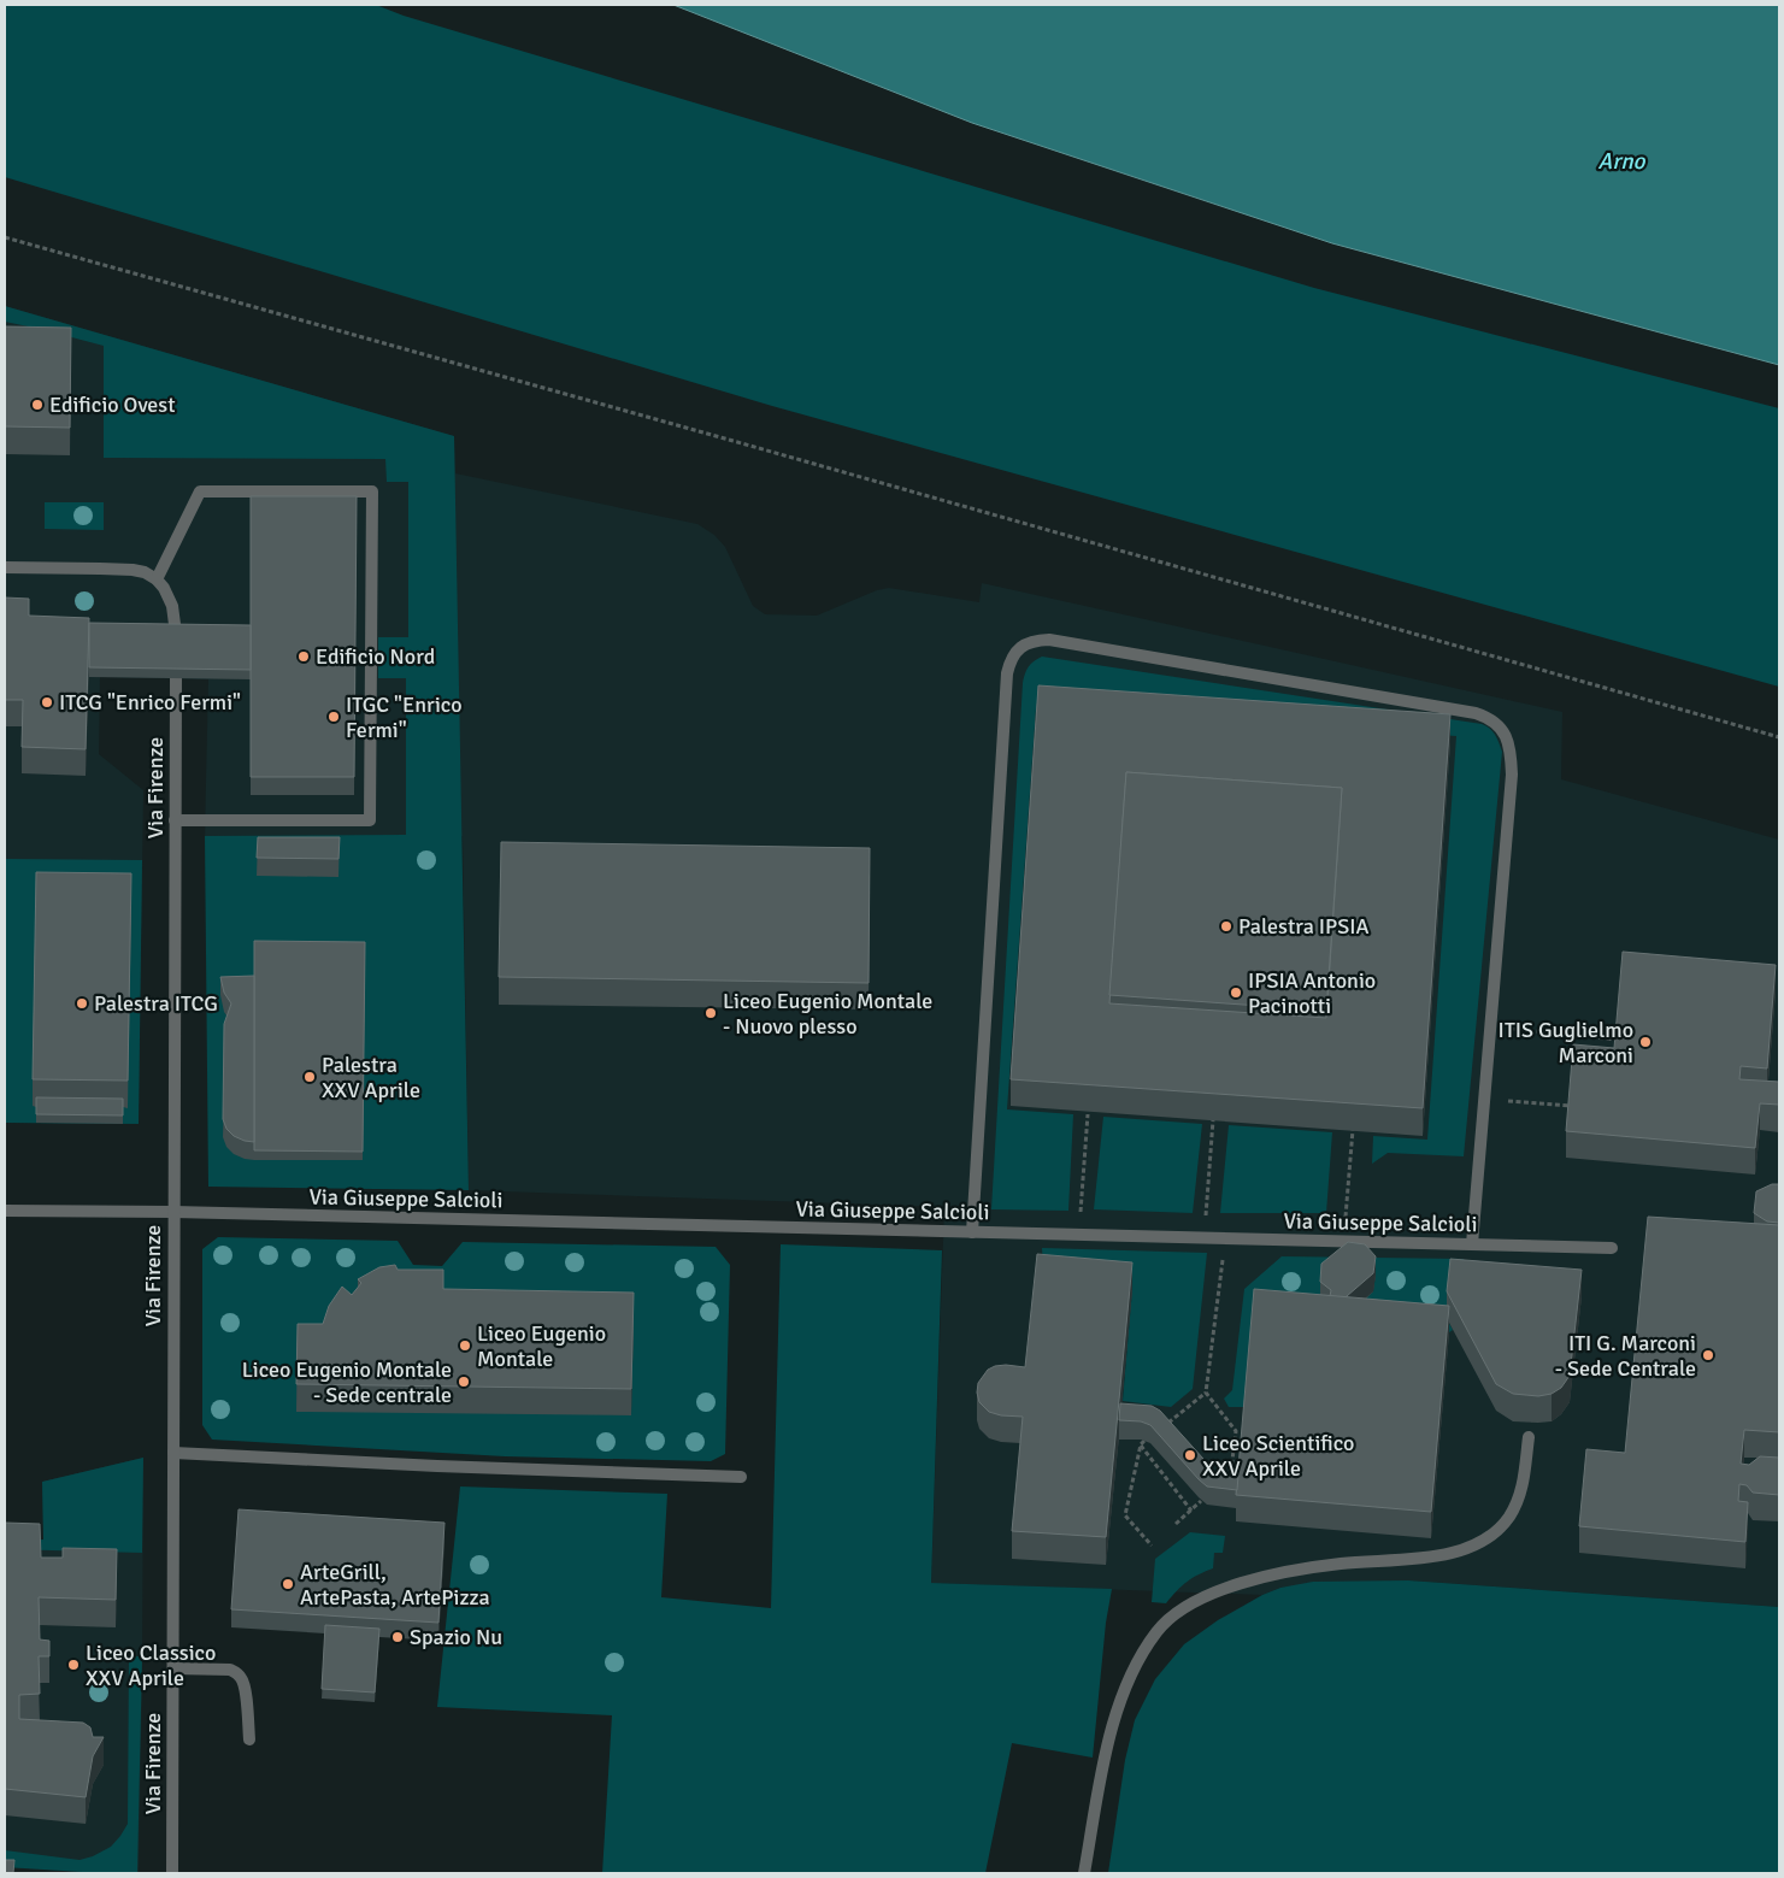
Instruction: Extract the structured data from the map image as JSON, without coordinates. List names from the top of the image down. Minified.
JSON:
{"streets":{"street":["Via Firenze","Via Giuseppe Salcioli"]},"crossings":[["Via Firenze","Via Giuseppe Salcioli"]],"water":["Arno"],"places":["Edificio Ovest","Edificio Nord","ITCG \"Enrico Fermi\"","ITGC \"Enrico Fermi\"","Palestra IPSIA","IPSIA Antonio Pacinotti","Palestra ITCG","Liceo Eugenio Montale - Nuovo plesso","ITIS Guglielmo Marconi","Palestra XXV Aprile","Liceo Eugenio Montale","ITI G. Marconi - Sede Centrale","Liceo Eugenio Montale - Sede centrale","Liceo Scientifico XXV Aprile","ArteGrill, ArtePasta, ArtePizza","Spazio Nu","Liceo Classico XXV Aprile"]}
